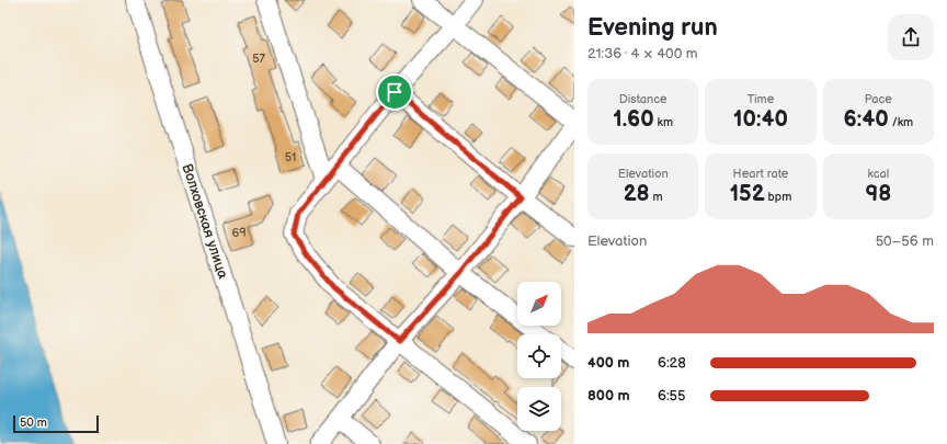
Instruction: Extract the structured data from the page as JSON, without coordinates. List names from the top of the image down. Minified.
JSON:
{"streets":{"street":["Волховская улица"]},"house_numbers":["57","51","69"],"scale_bar":"50 m","north":"top right","page":{"heading":["Evening run","21:36 · 4 × 400 m"],"stats":[["Distance","1.60 km"],["Time","10:40"],["Pace","6:40 /km"],["Elevation","28 m"],["Heart rate","152 bpm"],["kcal","98"]],"chart":["Elevation","50–56 m"],"list":[{"name":"400 m","note":"6:28"},{"name":"800 m","note":"6:55"}],"scale":"50 m"}}
